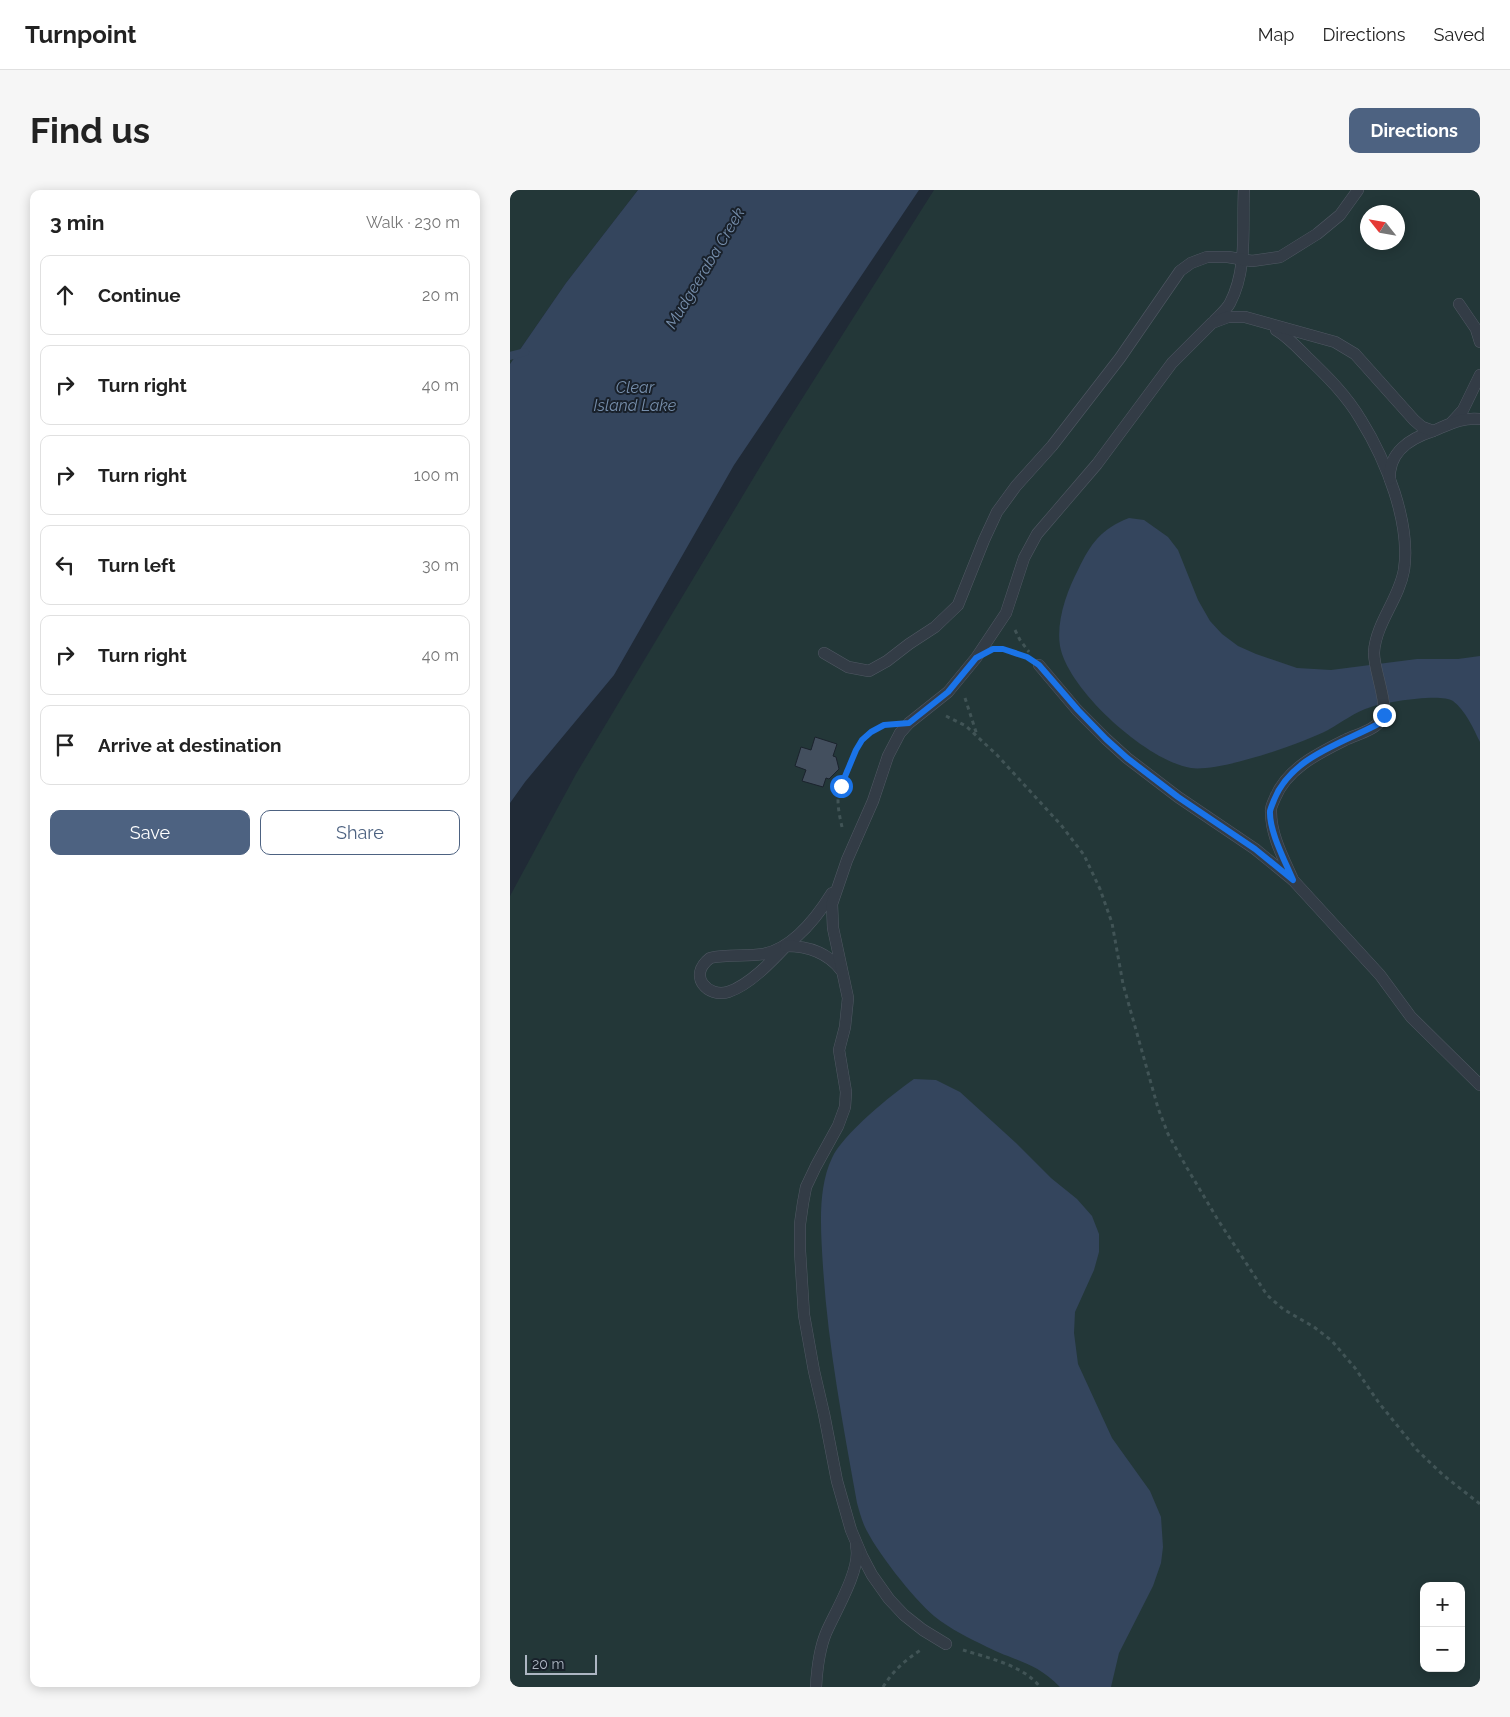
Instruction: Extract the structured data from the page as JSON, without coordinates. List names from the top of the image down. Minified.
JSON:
{"water":["Mudgeeraba Creek","Clear Island Lake"],"scale_bar":"20 m","north":"top left","page":{"header":"Turnpoint","nav":["Map","Directions","Saved"],"buttons":["Directions",["Save","Share"]],"title":"Find us","heading":["3 min","Walk · 230 m"],"list":[["Continue","20 m"],["Turn right","40 m"],["Turn right","100 m"],["Turn left","30 m"],["Turn right","40 m"],"Arrive at destination"],"map_buttons":["+","−"],"scale":"20 m"}}
